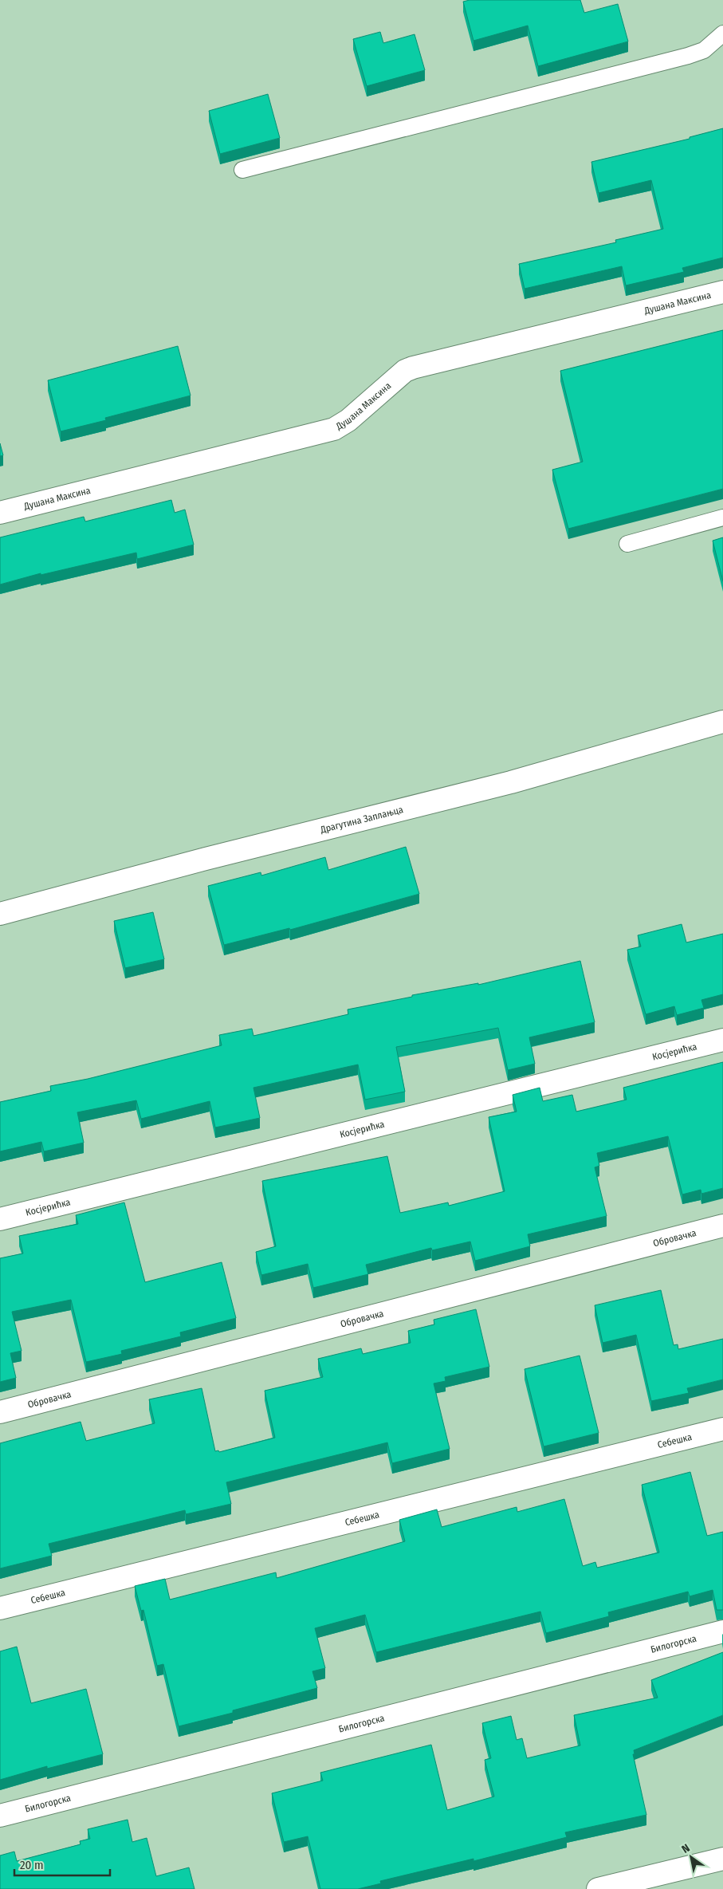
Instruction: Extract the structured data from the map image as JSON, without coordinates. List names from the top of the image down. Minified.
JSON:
{"streets":{"street":["Душана Максина","Драгутина Заплањца","Косјерићка","Обровачка","Себешка","Билогорска"]},"scale_bar":"20 m","north":"top left"}
